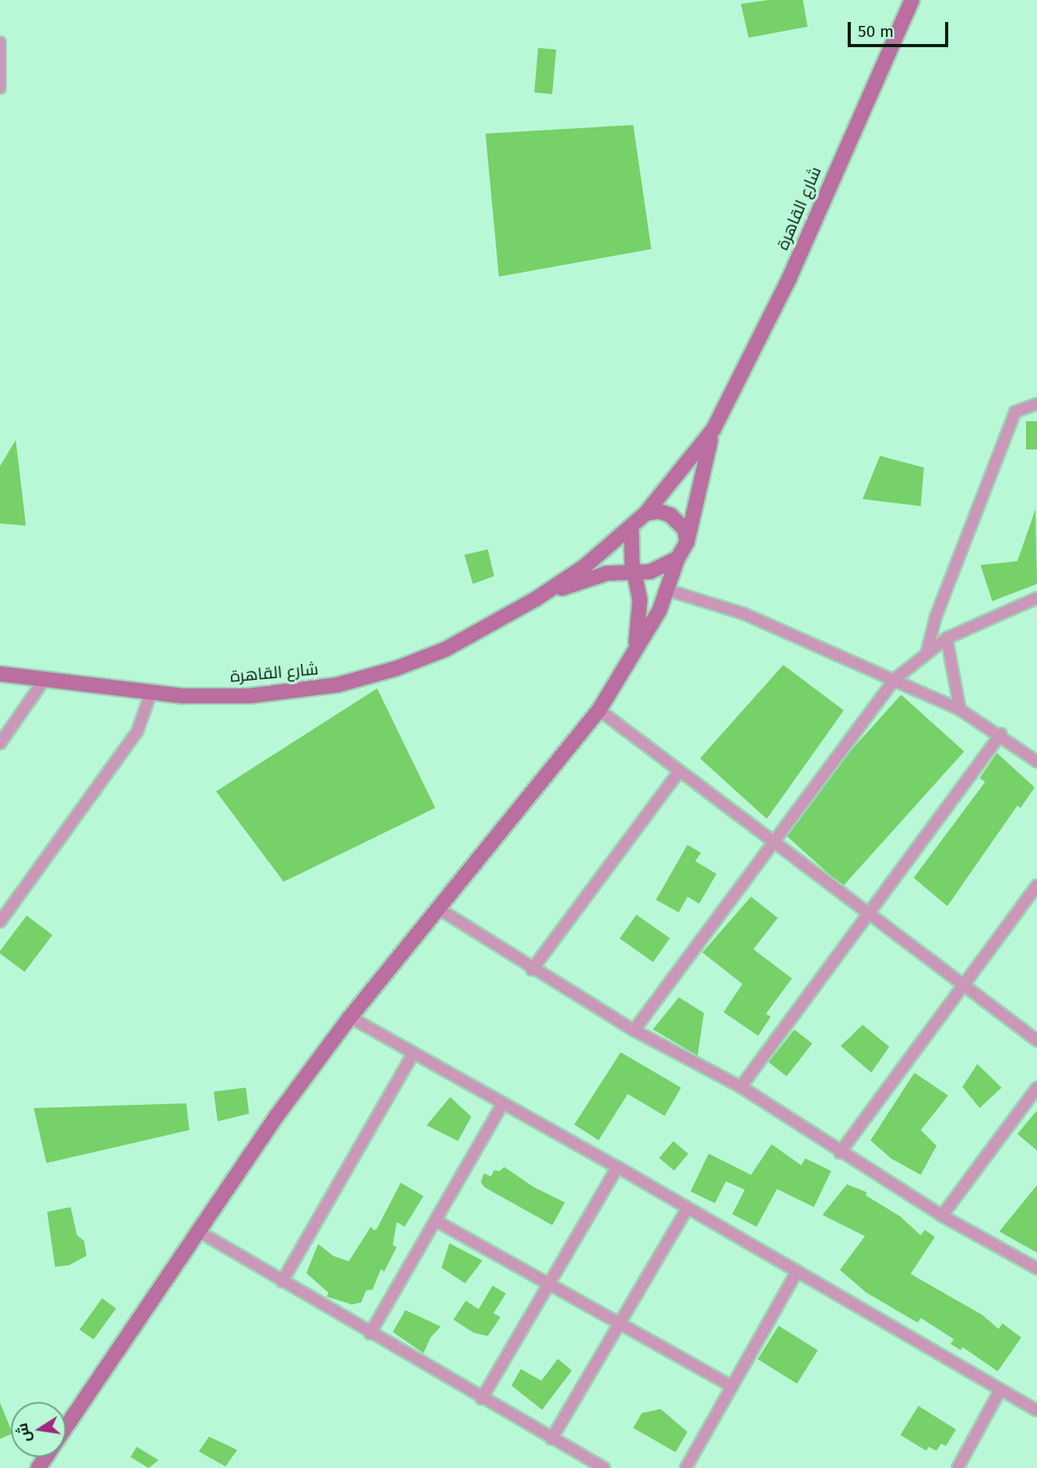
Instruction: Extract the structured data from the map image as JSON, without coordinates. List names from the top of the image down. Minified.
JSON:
{"streets":{"main road":["شارع القاهرة"]},"scale_bar":"50 m","north":"left"}
